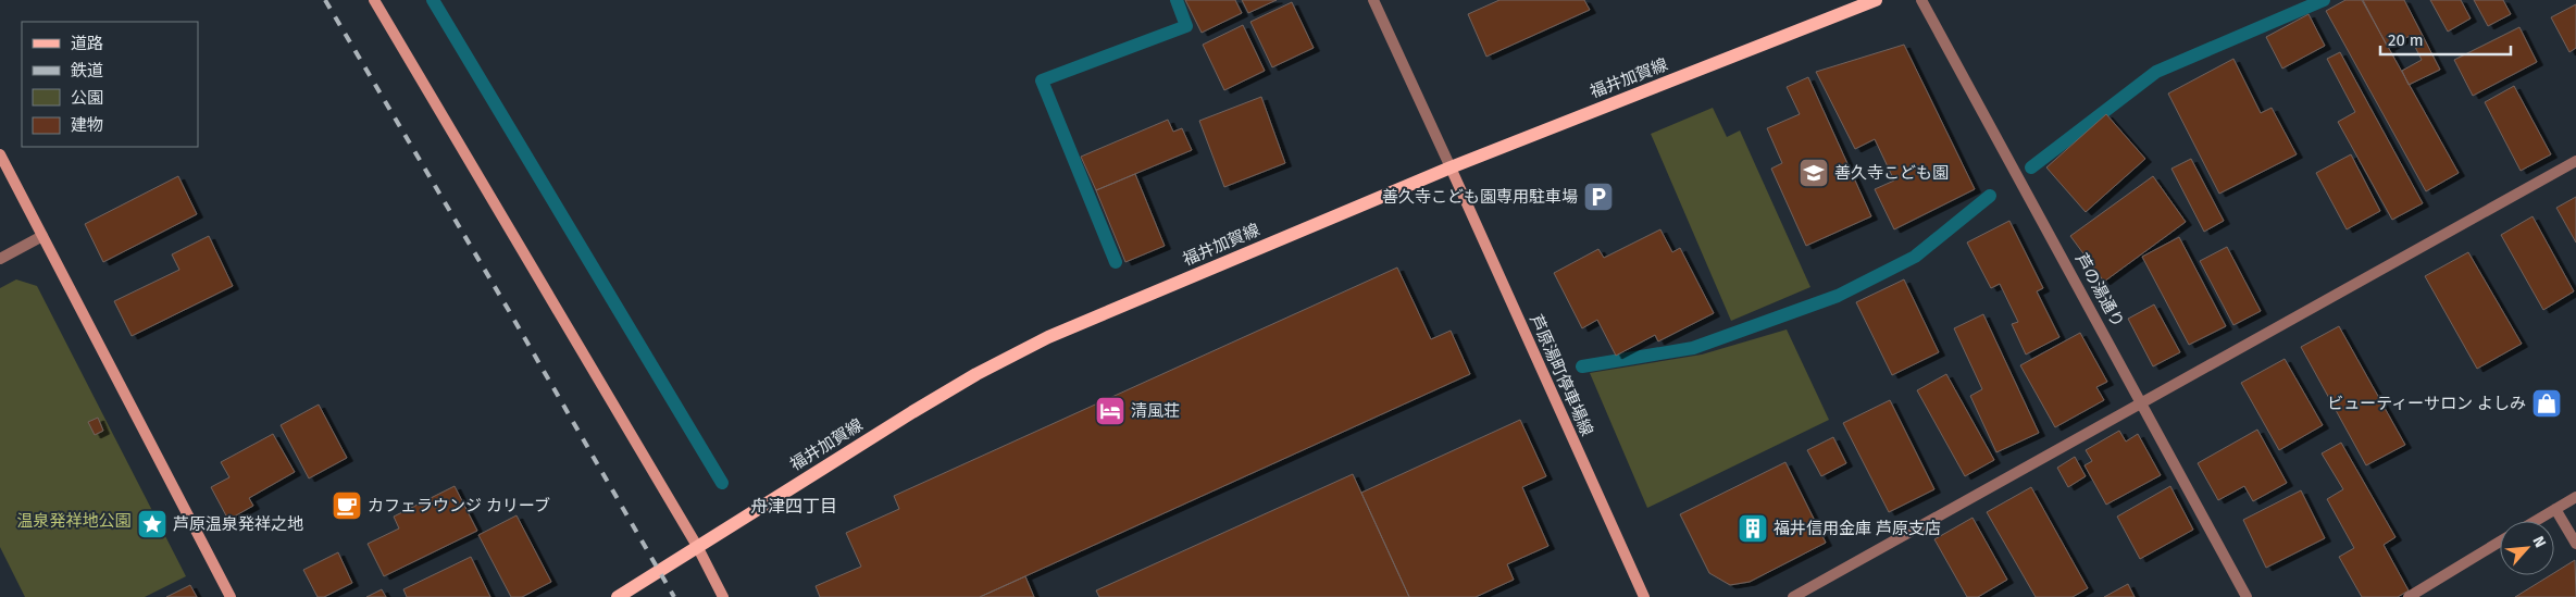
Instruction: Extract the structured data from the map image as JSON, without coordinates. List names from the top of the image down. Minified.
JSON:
{"streets":{"main road":["福井加賀線"],"street":["芦の湯通り","芦原湯町停車場線"]},"crossings":[["福井加賀線","芦原湯町停車場線"]],"districts":["舟津四丁目"],"parks":["温泉発祥地公園"],"places":{"school or university":["善久寺こども園"],"parking":["善久寺こども園専用駐車場"],"shop":["ビューティーサロン よしみ"],"hotel":["清風荘"],"cafe":["カフェラウンジ カリーブ"],"place":["芦原温泉発祥之地"],"building":["福井信用金庫 芦原支店"]},"legend":["道路","鉄道","公園","建物"],"scale_bar":"20 m","north":"top right"}
